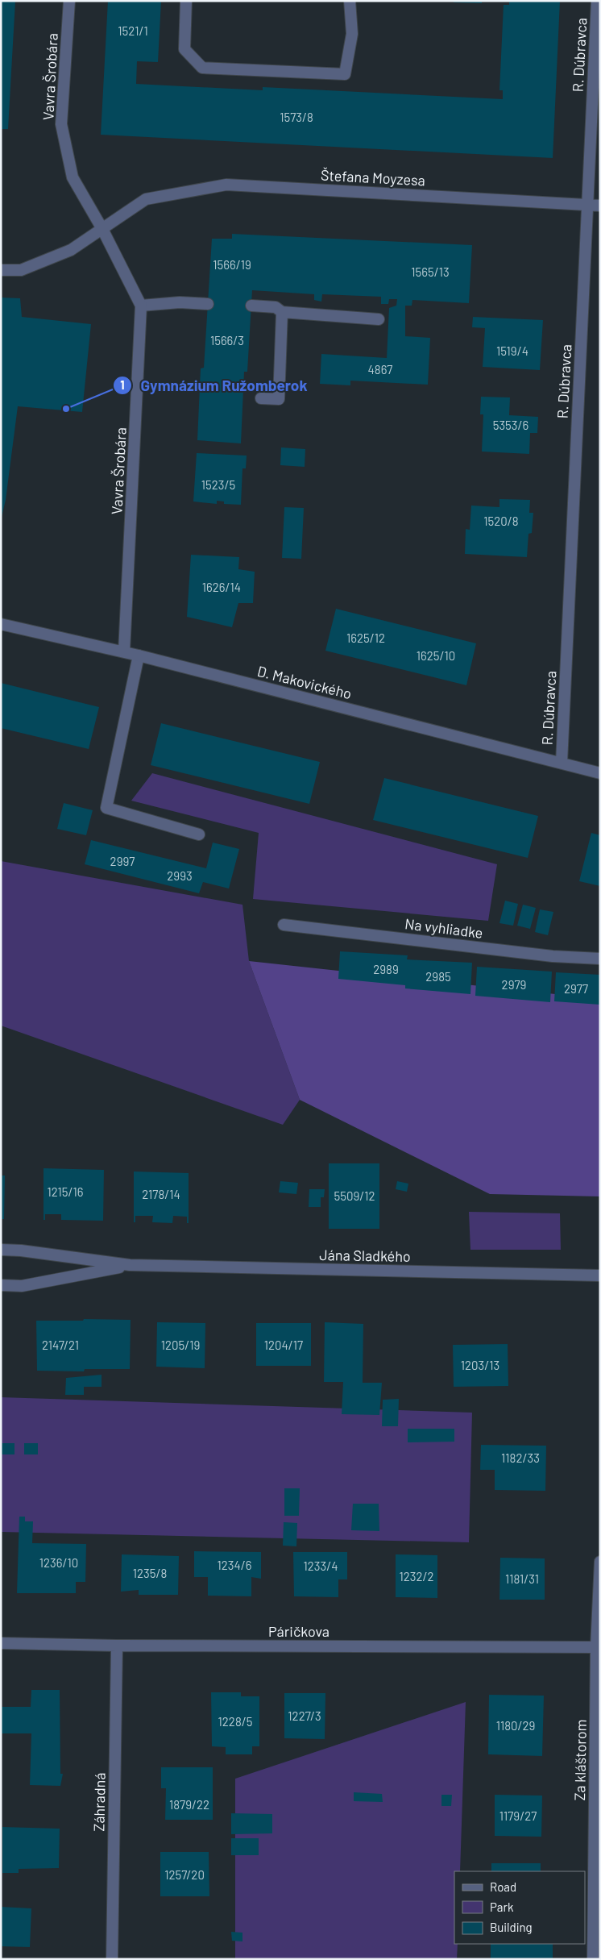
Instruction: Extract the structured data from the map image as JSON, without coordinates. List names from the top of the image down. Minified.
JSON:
{"streets":{"street":["R. Dúbravca","Vavra Šrobára","Štefana Moyzesa","D. Makovického","Na vyhliadke","Jána Sladkého","Páričkova","Za kláštorom","Záhradná"]},"crossings":[["R. Dúbravca","Štefana Moyzesa"],["R. Dúbravca","D. Makovického"],["Vavra Šrobára","Štefana Moyzesa"],["Vavra Šrobára","D. Makovického"],["Páričkova","Za kláštorom"],["Páričkova","Záhradná"]],"places":["Gymnázium Ružomberok"],"house_numbers":["1521/1","1573/8","1566/19","1565/13","1566/3","1519/4","4867","5353/6","1523/5","1520/8","1626/14","1625/12","1625/10","2997","2993","2989","2985","2979","2977","1215/16","2178/14","5509/12","2147/21","1205/19","1204/17","1203/13","1182/33","1236/10","1234/6","1233/4","1235/8","1232/2","1181/31","1227/3","1228/5","1180/29","1879/22","1179/27","1257/20"],"legend":["Road","Park","Building"]}
